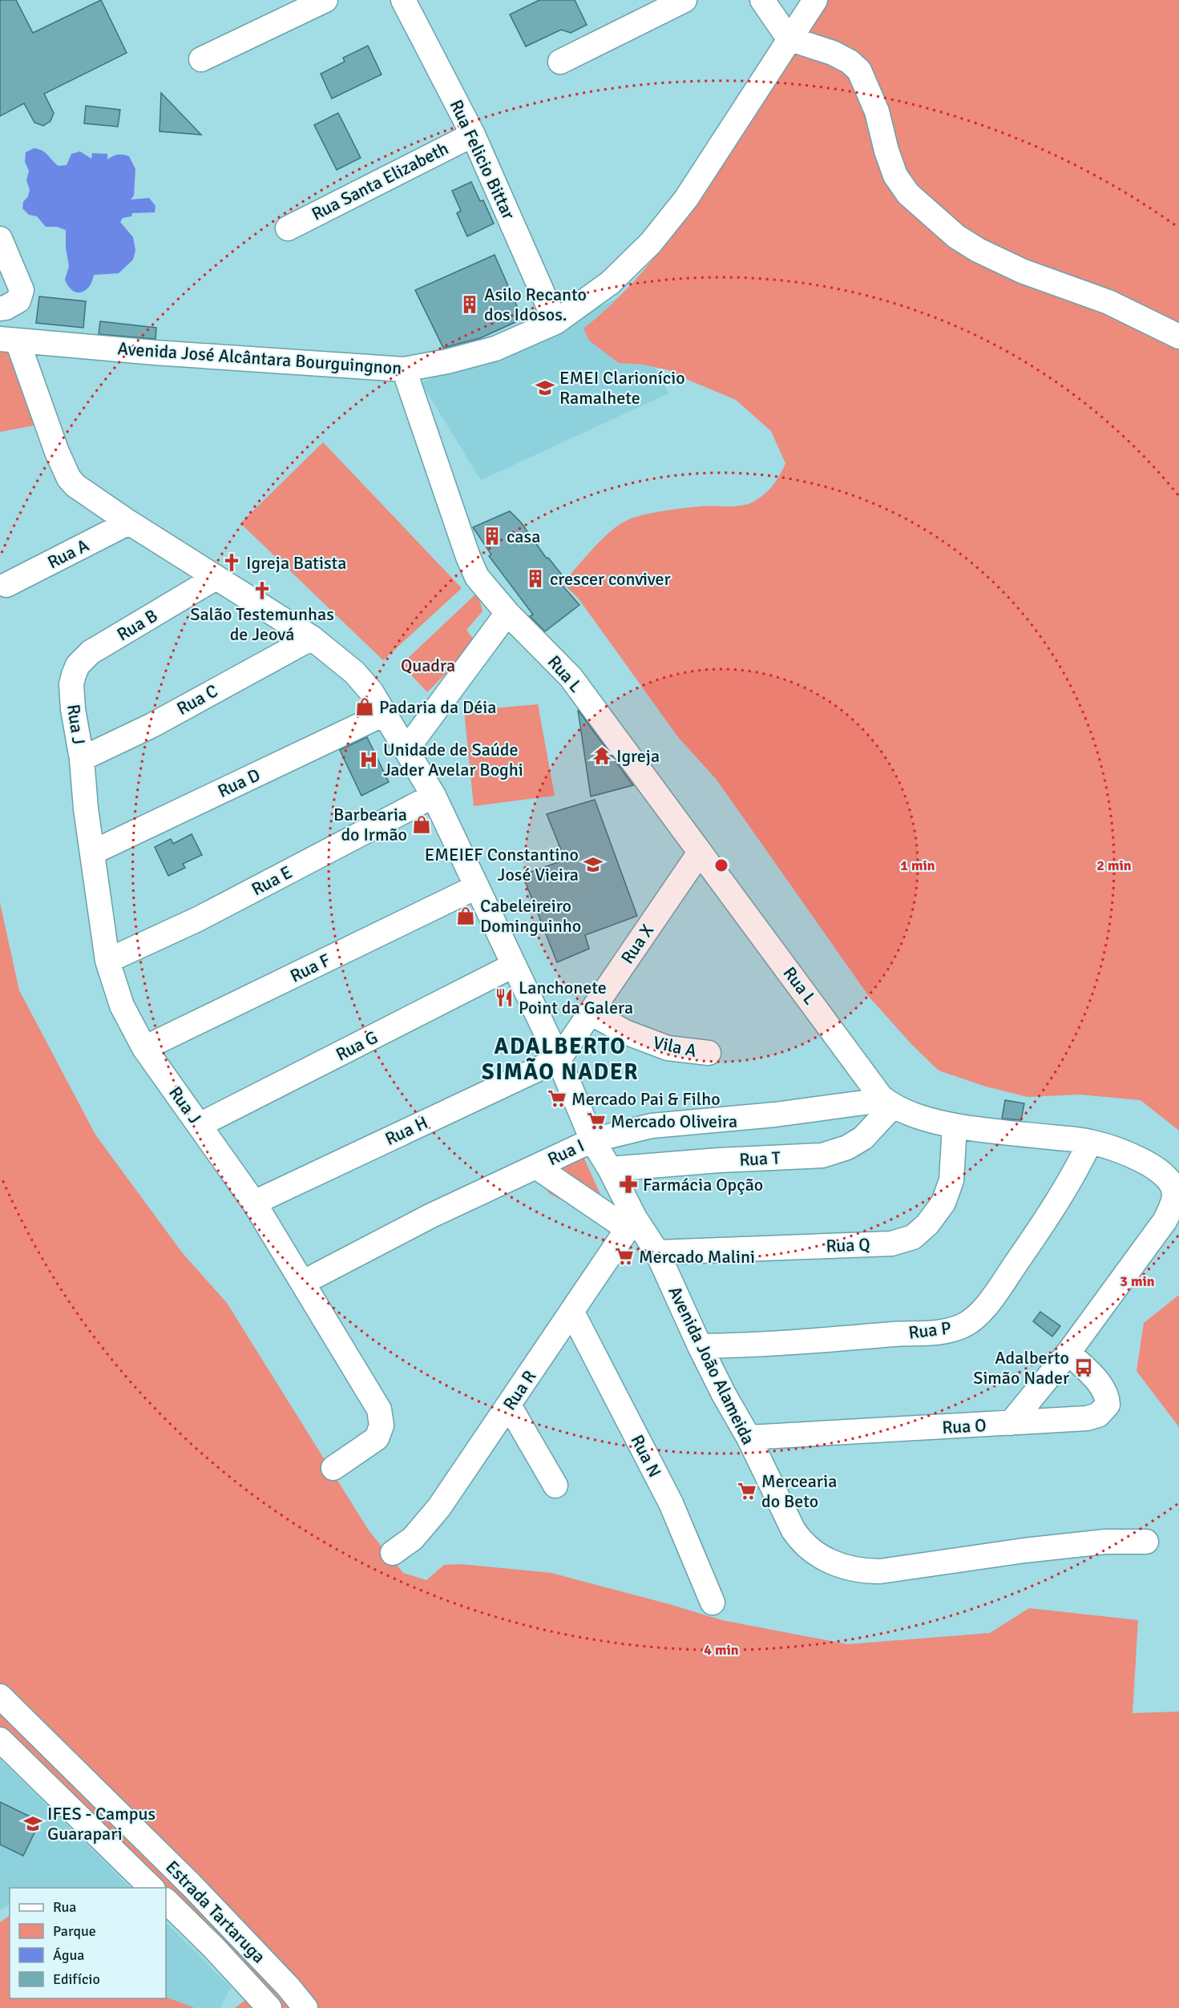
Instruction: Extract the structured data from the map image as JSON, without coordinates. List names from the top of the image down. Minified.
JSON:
{"streets":{"street":["Rua Felicio Bittar","Rua Santa Elizabeth","Avenida José Alcântara Bourguingnon","Rua A","Rua B","Rua L","Rua C","Rua J","Rua D","Rua E","Rua X","Rua F","Rua G","Vila A","Rua H","Rua I","Rua T","Rua Q","Rua P","Avenida João Alameida","Rua R","Rua O","Rua N","Estrada Tartaruga"]},"crossings":[["Rua Felicio Bittar","Rua Santa Elizabeth"],["Rua Felicio Bittar","Avenida José Alcântara Bourguingnon"],["Avenida José Alcântara Bourguingnon","Rua L"],["Avenida José Alcântara Bourguingnon","Avenida João Alameida"],["Rua A","Avenida João Alameida"],["Rua B","Rua J"],["Rua B","Avenida João Alameida"],["Rua L","Rua X"],["Rua L","Rua I"],["Rua L","Rua T"],["Rua C","Rua J"],["Rua C","Avenida João Alameida"],["Rua J","Rua D"],["Rua J","Rua E"],["Rua J","Rua F"],["Rua J","Rua G"],["Rua J","Rua H"],["Rua J","Rua I"],["Rua D","Avenida João Alameida"],["Rua E","Avenida João Alameida"],["Rua X","Vila A"],["Rua X","Rua H"],["Rua X","Avenida João Alameida"],["Rua F","Avenida João Alameida"],["Rua G","Avenida João Alameida"],["Rua H","Avenida João Alameida"],["Rua I","Rua T"],["Rua I","Avenida João Alameida"],["Rua T","Avenida João Alameida"],["Rua Q","Avenida João Alameida"],["Rua P","Avenida João Alameida"],["Avenida João Alameida","Rua R"],["Avenida João Alameida","Rua O"],["Rua R","Rua N"]],"districts":["ADALBERTO SIMÃO NADER"],"parks":["Quadra"],"places":{"building":["Asilo Recanto dos Idosos.","casa","crescer conviver"],"school or university":["EMEI Clarionício Ramalhete","EMEIEF Constantino José Vieira","IFES - Campus Guarapari"],"church":["Igreja Batista","Salão Testemunhas de Jeová"],"shop":["Padaria da Déia","Barbearia do Irmão","Cabeleireiro Dominguinho"],"temple":["Igreja"],"hospital":["Unidade de Saúde Jader Avelar Boghi"],"restaurant":["Lanchonete Point da Galera"],"supermarket":["Mercado Pai & Filho","Mercado Oliveira","Mercado Malini","Mercearia do Beto"],"pharmacy":["Farmácia Opção"],"bus stop":["Adalberto Simão Nader"]},"legend":["Rua","Parque","Água","Edifício"],"rings":["1 min","2 min","3 min","4 min"]}
